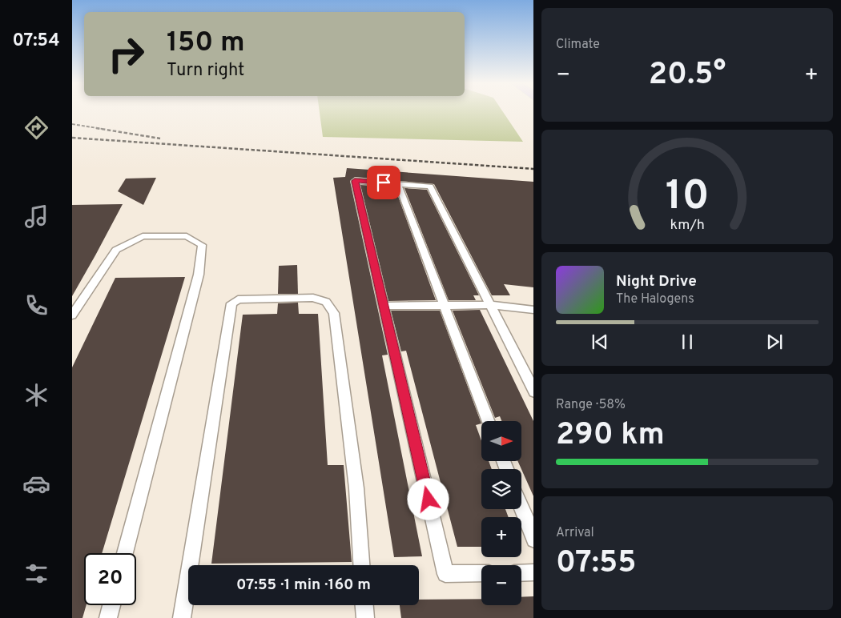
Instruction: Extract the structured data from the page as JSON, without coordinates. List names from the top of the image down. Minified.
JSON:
{"north":"right","page":{"tabs":"07:54","tile":["Climate",["Range · 58%","290 km"],["Arrival","07:55"]],"turn":["150 m","Turn right"],"heat":["−","20.5°","+"],"song":["Night Drive","The Halogens"],"map_buttons":["+","−"],"limit":"20","trip":"07:55 · 1 min · 160 m","gauge":["10","km/h"]}}
